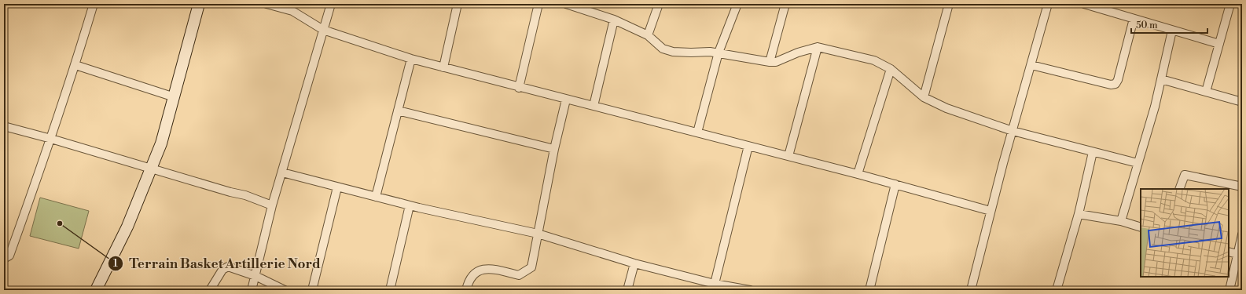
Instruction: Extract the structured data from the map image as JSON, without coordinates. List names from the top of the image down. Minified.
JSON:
{"places":["Terrain Basket Artillerie Nord"],"scale_bar":"50 m"}
